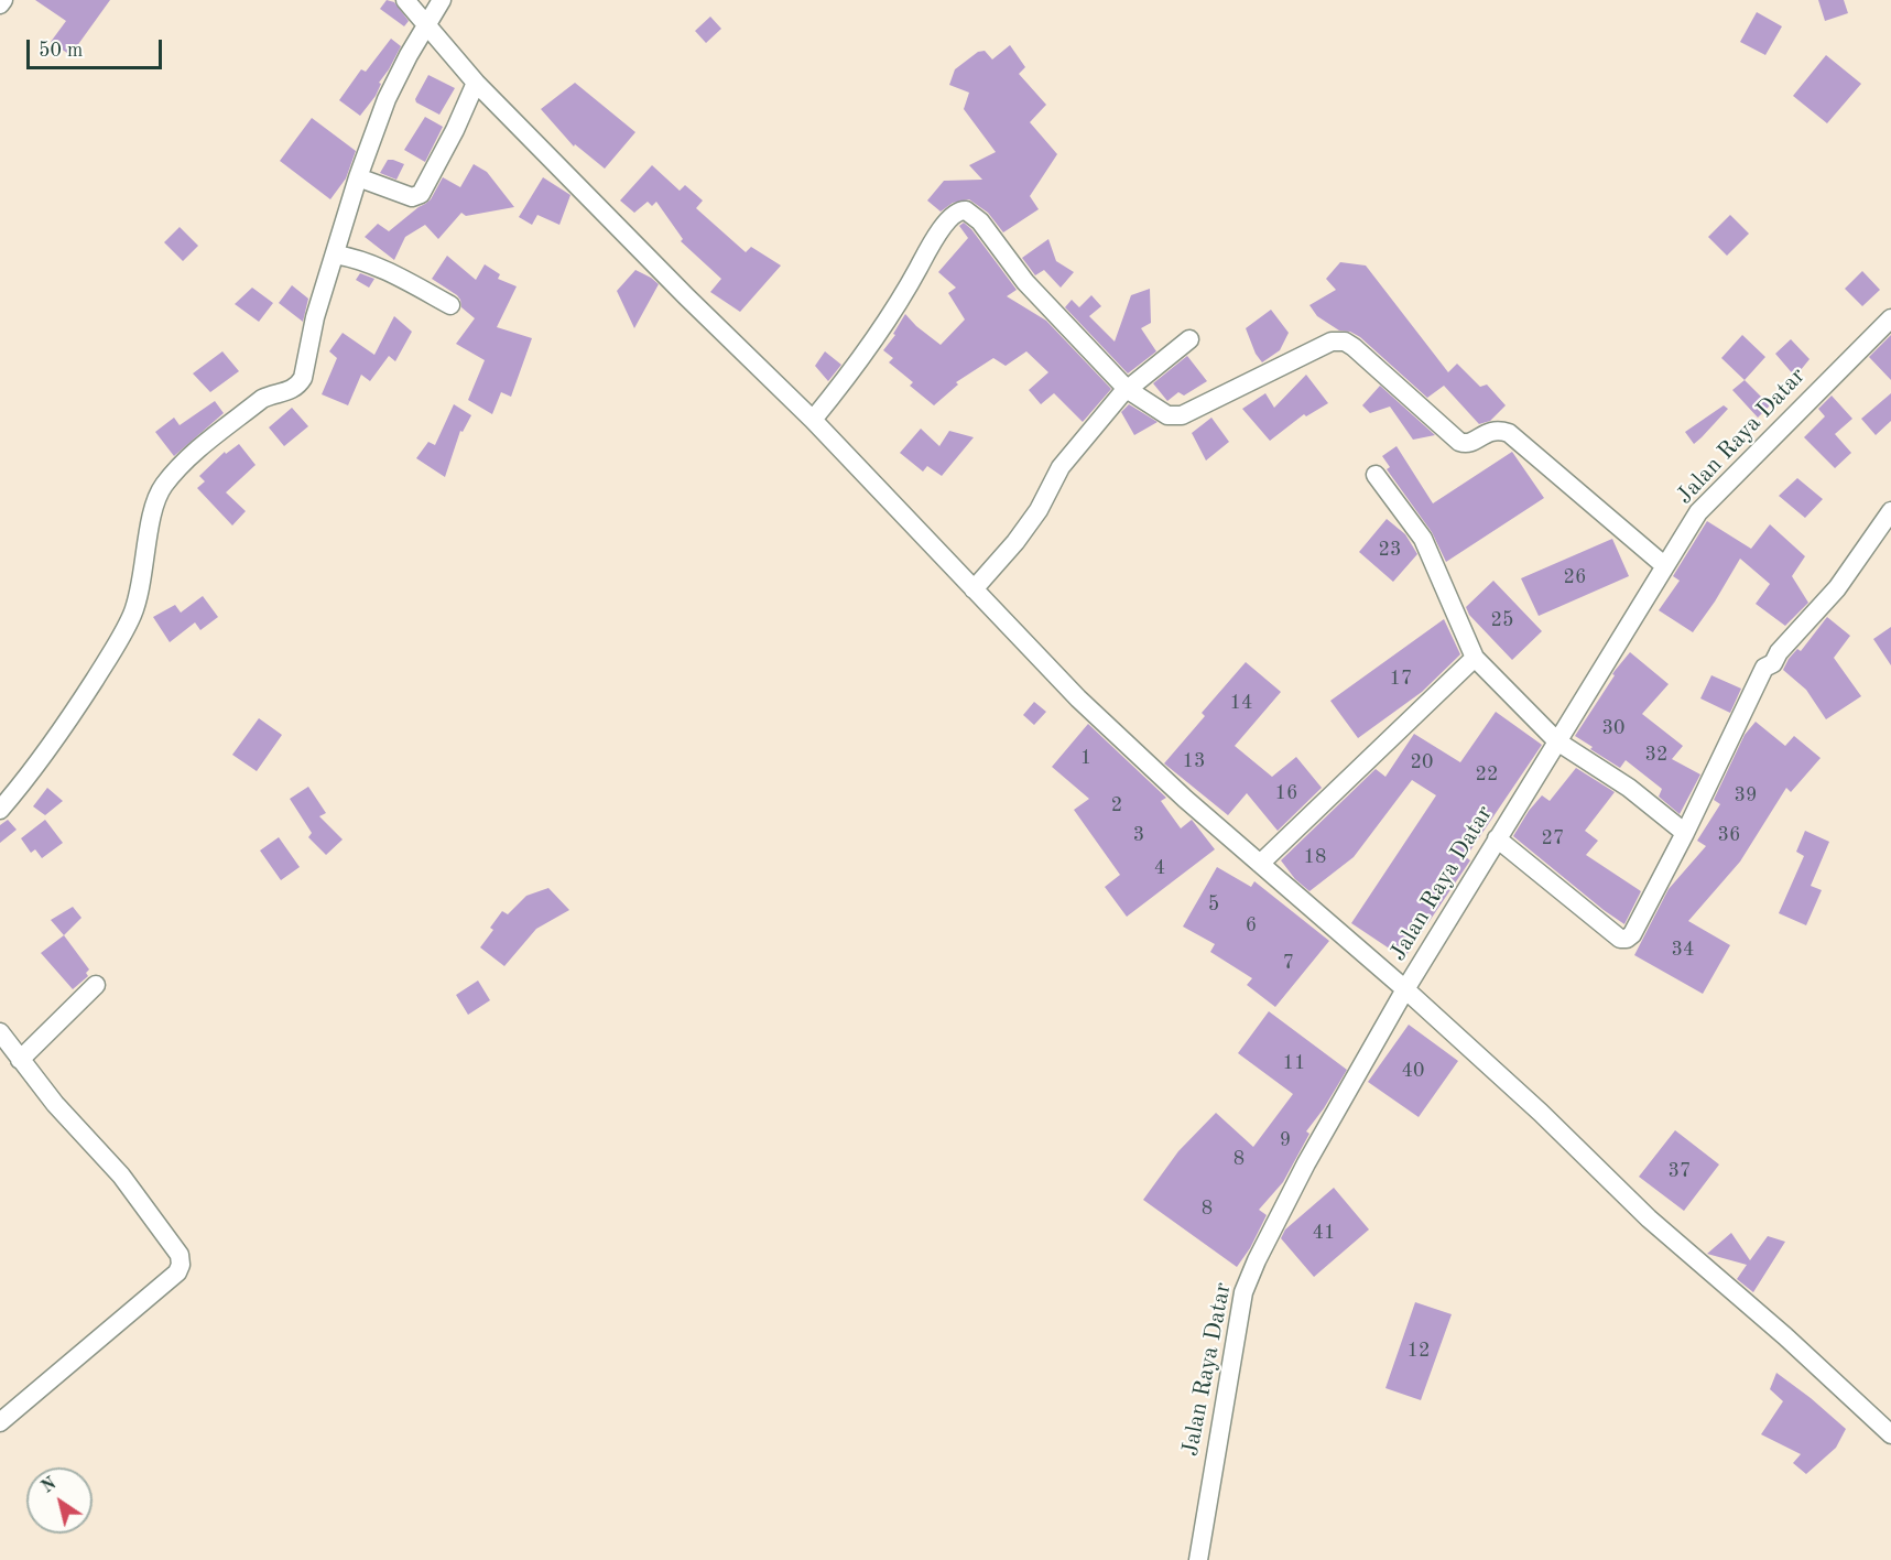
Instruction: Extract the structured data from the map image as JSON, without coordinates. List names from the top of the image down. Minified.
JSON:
{"streets":{"street":["Jalan Raya Datar"]},"house_numbers":["23","26","25","17","14","30","32","1","13","20","22","16","39","2","3","36","27","18","4","5","6","34","7","11","40","9","8","37","8","41","12"],"scale_bar":"50 m","north":"top left"}
